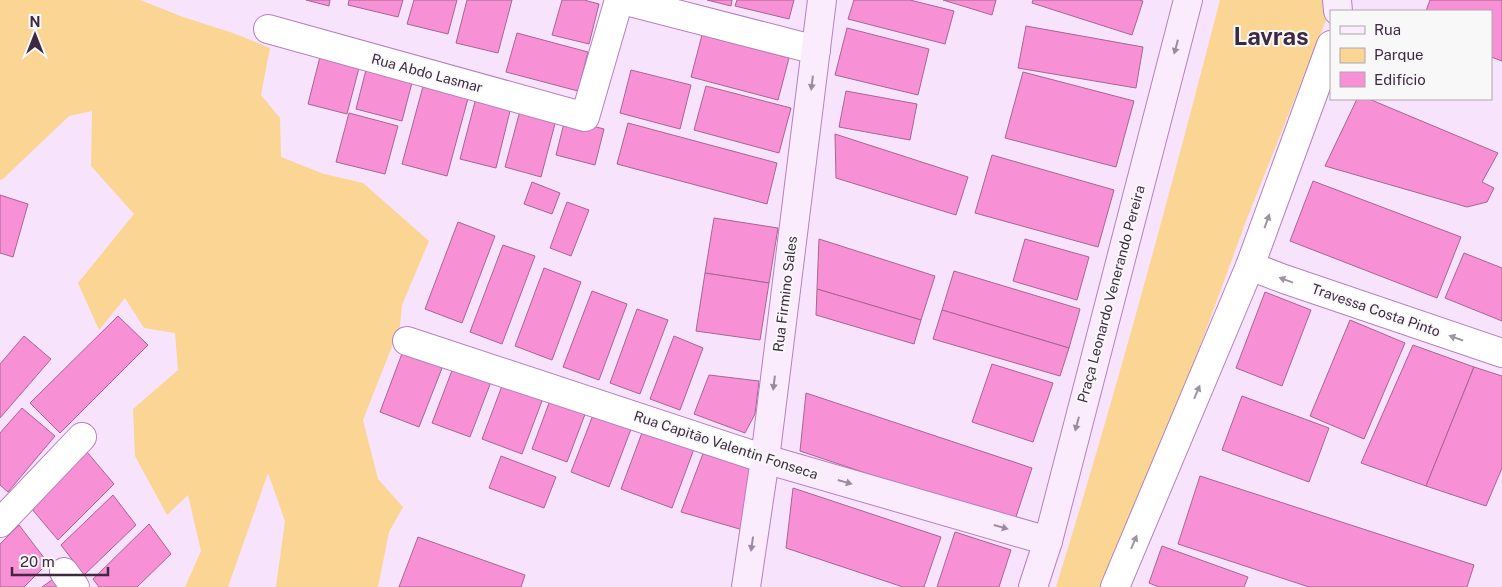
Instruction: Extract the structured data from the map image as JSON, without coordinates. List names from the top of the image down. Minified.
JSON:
{"streets":{"main road":["Rua Firmino Sales","Praça Leonardo Venerando Pereira","Rua Capitão Valentin Fonseca"],"street":["Rua Abdo Lasmar","Travessa Costa Pinto"]},"crossings":[["Rua Firmino Sales","Rua Capitão Valentin Fonseca"],["Praça Leonardo Venerando Pereira","Rua Capitão Valentin Fonseca"]],"one_way":["Rua Firmino Sales","Praça Leonardo Venerando Pereira","Travessa Costa Pinto","Rua Capitão Valentin Fonseca"],"districts":["Lavras"],"legend":["Rua","Parque","Edifício"],"scale_bar":"20 m","north":"top"}
